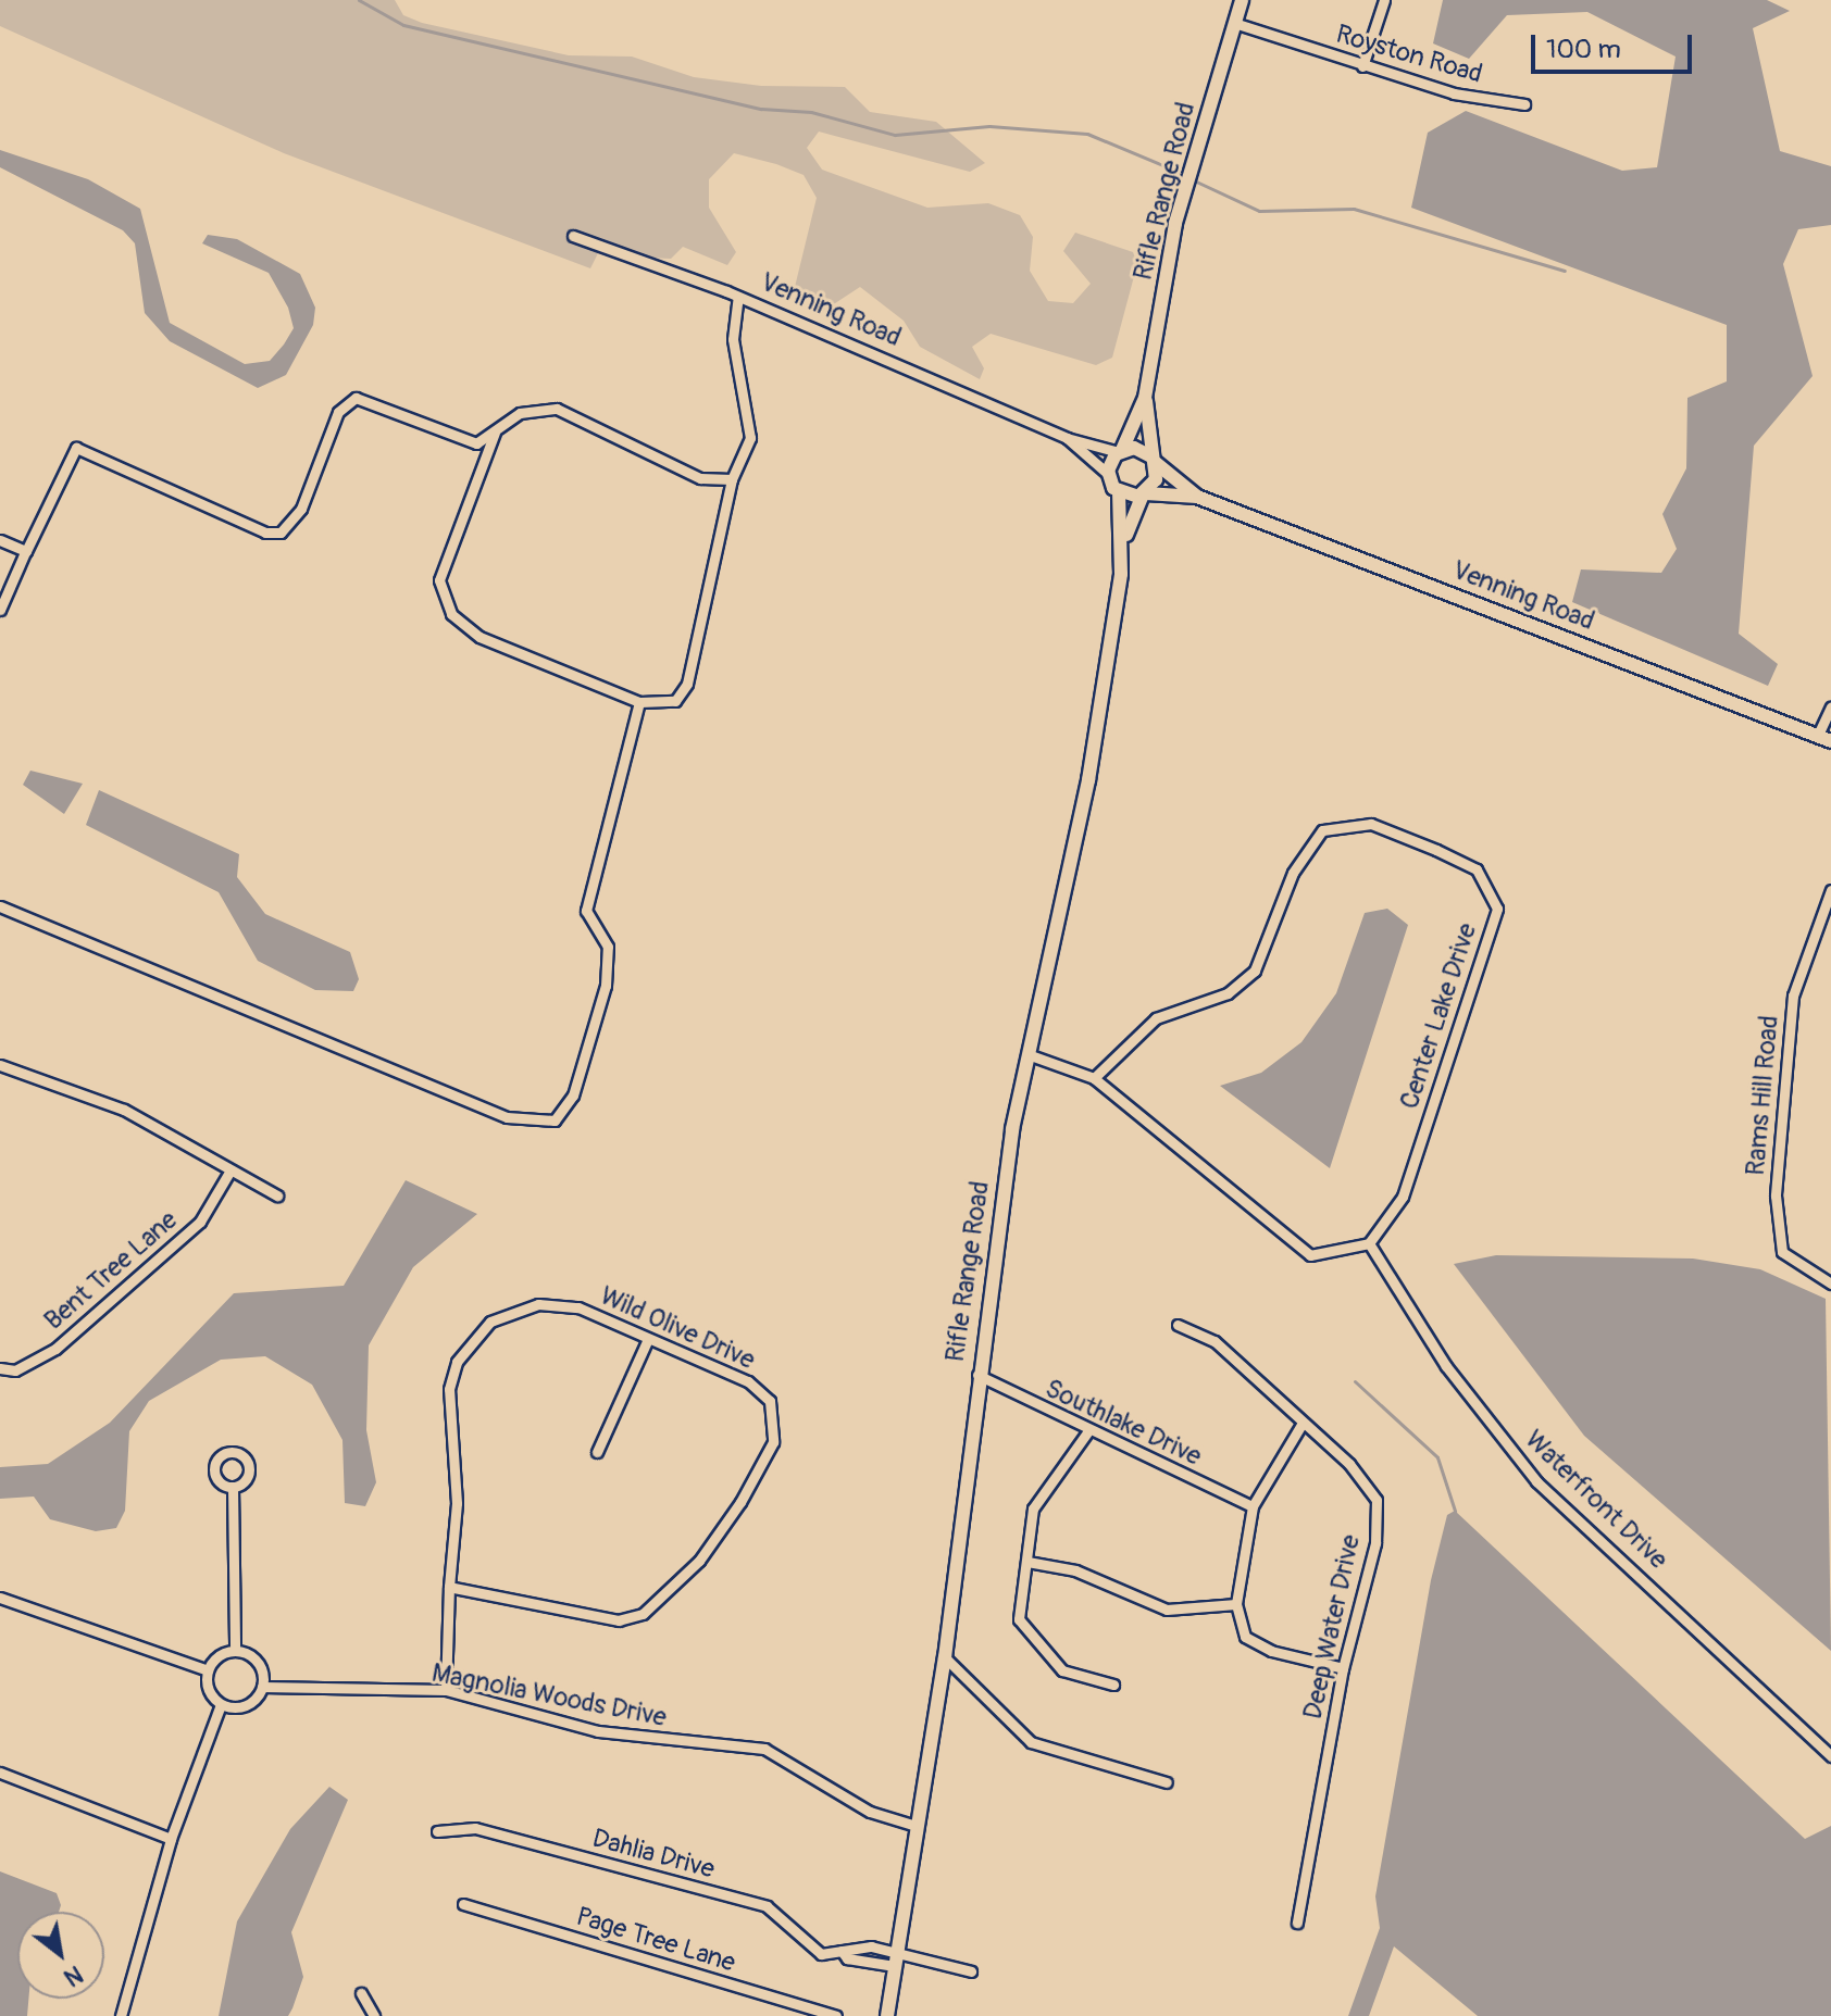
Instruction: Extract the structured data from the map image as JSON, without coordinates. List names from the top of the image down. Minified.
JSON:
{"streets":{"main road":["Rifle Range Road","Venning Road"],"street":["Royston Road","Center Lake Drive","Rams Hill Road","Bent Tree Lane","Wild Olive Drive","Southlake Drive","Waterfront Drive","Deep Water Drive","Magnolia Woods Drive","Dahlia Drive","Page Tree Lane"]},"crossings":[["Royston Road","Rifle Range Road"],["Rifle Range Road","Venning Road"],["Rifle Range Road","Southlake Drive"],["Rifle Range Road","Magnolia Woods Drive"],["Rifle Range Road","Dahlia Drive"],["Center Lake Drive","Waterfront Drive"],["Wild Olive Drive","Magnolia Woods Drive"]],"scale_bar":"100 m","north":"bottom right"}
